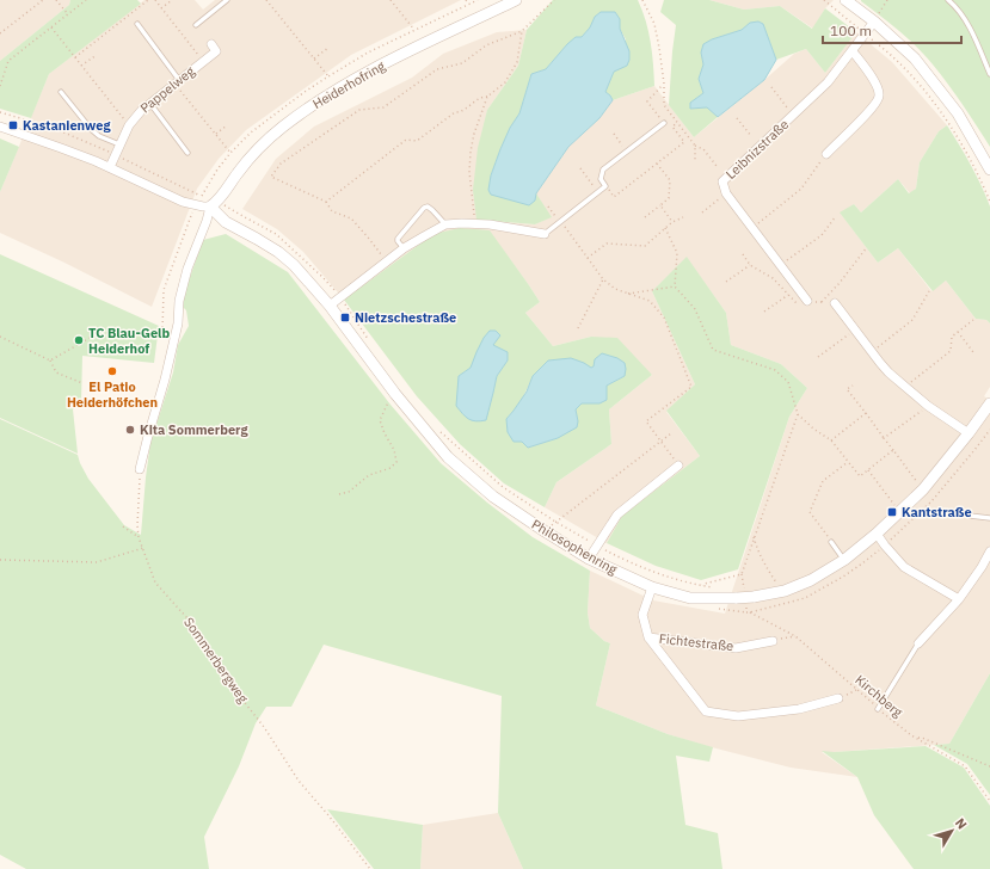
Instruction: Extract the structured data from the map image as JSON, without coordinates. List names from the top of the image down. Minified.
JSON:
{"streets":{"street":["Heiderhofring","Pappelweg","Leibnizstraße","Philosophenring","Fichtestraße"],"path":["Sommerbergweg","Kirchberg"]},"crossings":[["Heiderhofring","Philosophenring"],["Philosophenring","Fichtestraße"]],"places":{"transit":["Kastanienweg","Nietzschestraße","Kantstraße"],"other":["TC Blau-Gelb Heiderhof","El Patio Heiderhöfchen","Kita Sommerberg"]},"scale_bar":"100 m","north":"top right"}
